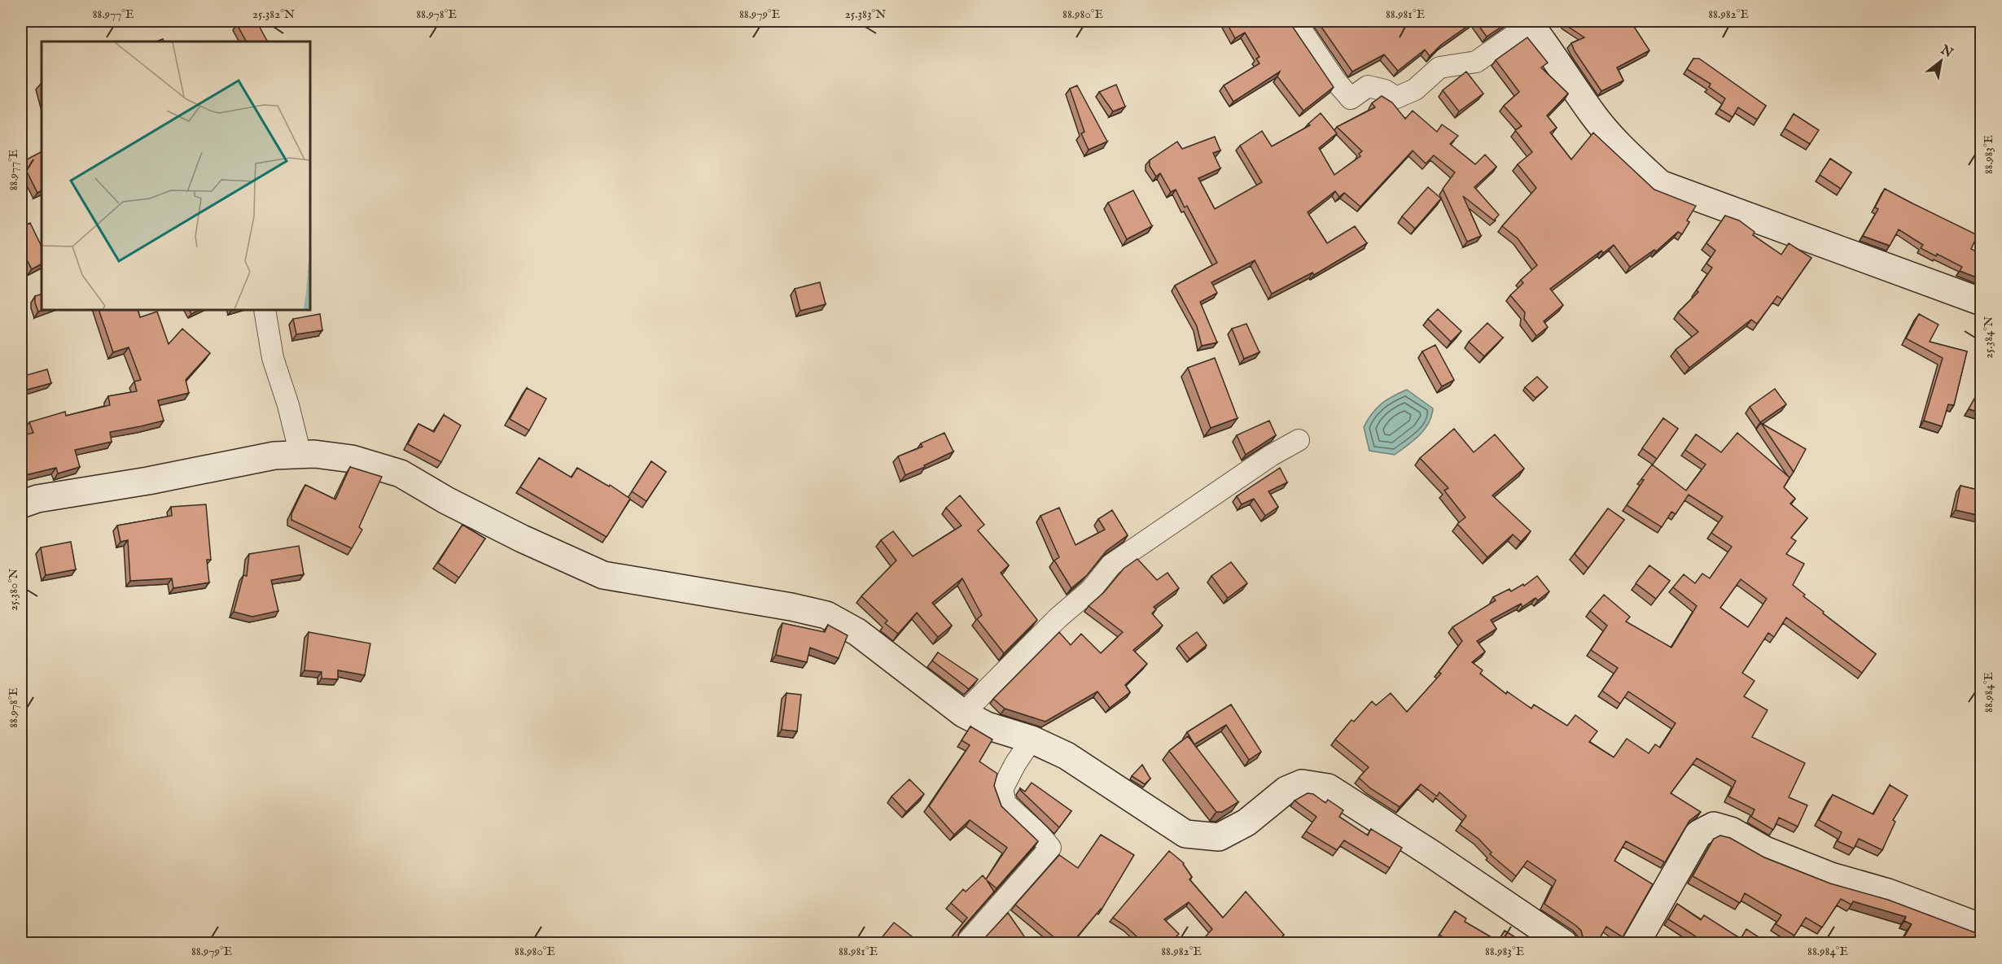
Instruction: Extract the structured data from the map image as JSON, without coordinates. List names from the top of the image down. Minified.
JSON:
{"north":"top right","coordinates":["88.977°E","25.382°N","88.978°E","88.979°E","25.383°N","88.980°E","88.981°E","88.982°E","88.983°E","25.384°N","25.380°N","88.984°E"]}
